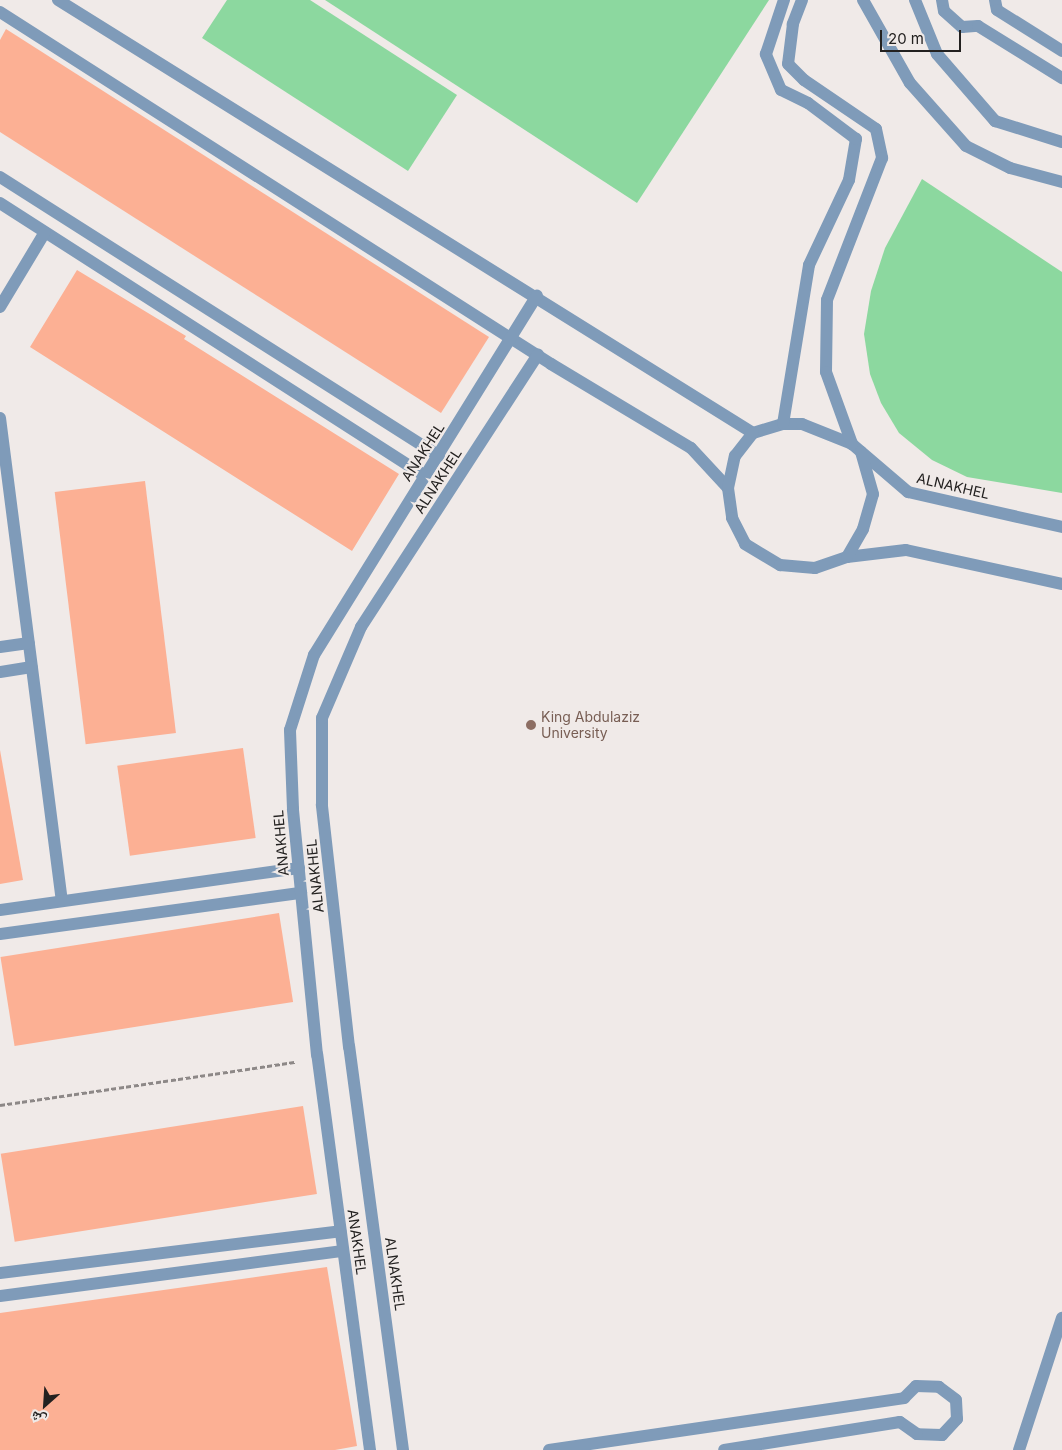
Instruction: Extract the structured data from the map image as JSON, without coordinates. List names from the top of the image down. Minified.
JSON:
{"streets":{"street":["ANAKHEL","ALNAKHEL"]},"places":["King Abdulaziz University"],"scale_bar":"20 m","north":"bottom left"}
